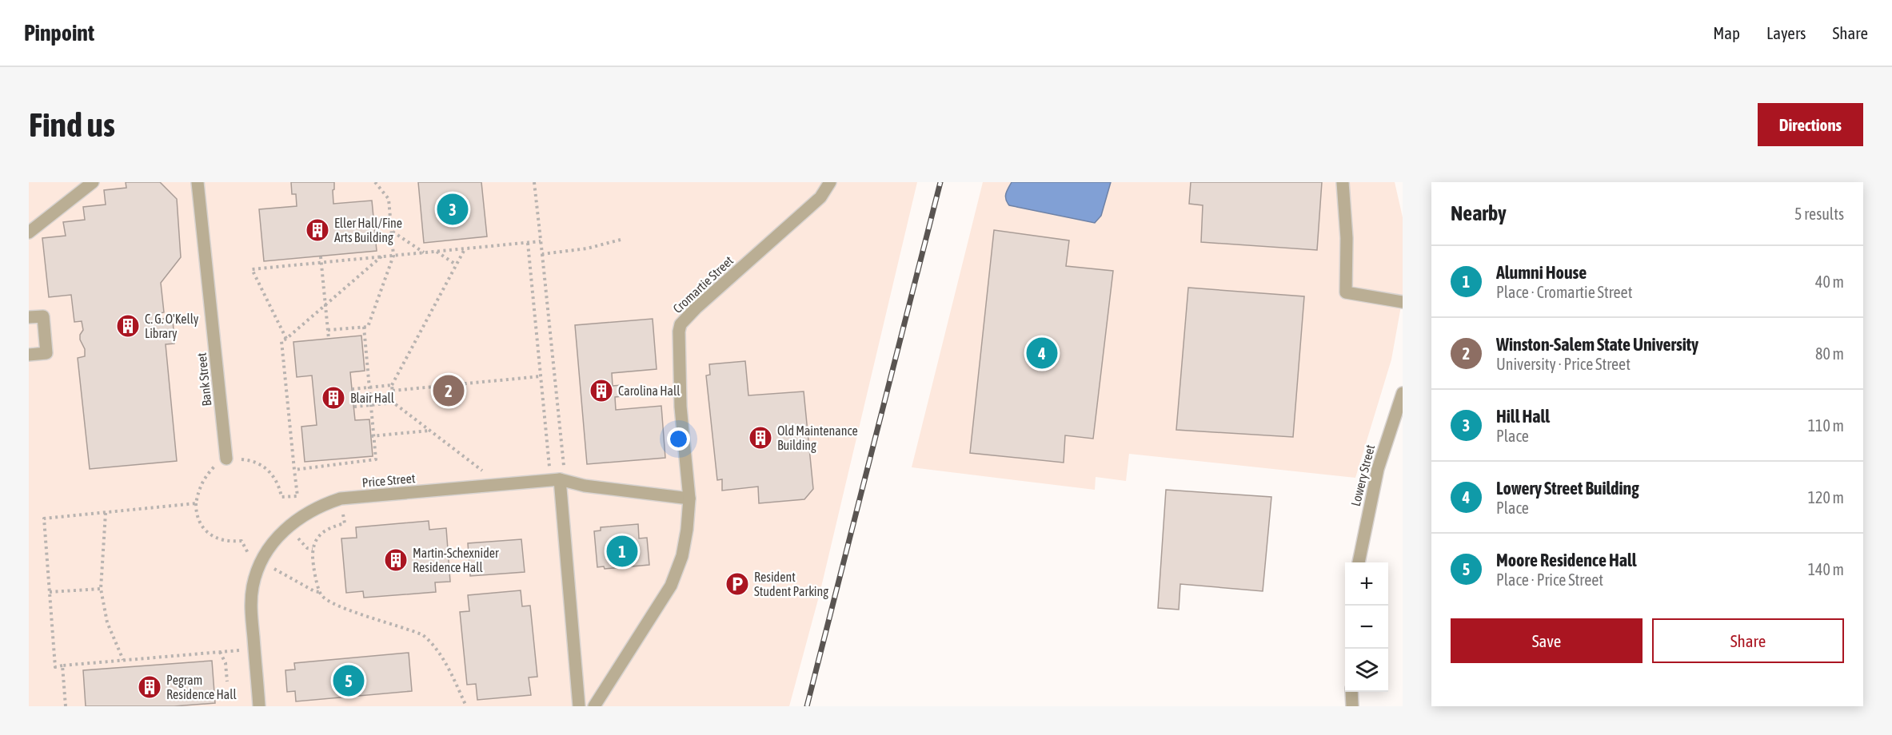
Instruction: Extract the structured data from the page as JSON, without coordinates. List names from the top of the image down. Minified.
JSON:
{"streets":{"street":["Cromartie Street","Bank Street","Lowery Street","Price Street"]},"crossings":[["Cromartie Street","Price Street"]],"places":{"building":["Eller Hall/Fine Arts Building","C. G. O'Kelly Library","Carolina Hall","Blair Hall","Old Maintenance Building","Martin-Schexnider Residence Hall","Pegram Residence Hall"],"parking":["Resident Student Parking"]},"page":{"header":"Pinpoint","nav":["Map","Layers","Share"],"buttons":["Directions",["Save","Share"]],"title":"Find us","heading":["Nearby","5 results"],"pins":["3","4","2","1","5"],"list":[{"mark":"1","name":"Alumni House","note":"Place · Cromartie Street","value":"40 m"},{"mark":"2","name":"Winston-Salem State University","note":"University · Price Street","value":"80 m"},{"mark":"3","name":"Hill Hall","note":"Place","value":"110 m"},{"mark":"4","name":"Lowery Street Building","note":"Place","value":"120 m"},{"mark":"5","name":"Moore Residence Hall","note":"Place · Price Street","value":"140 m"}],"map_buttons":["+","−"]}}
